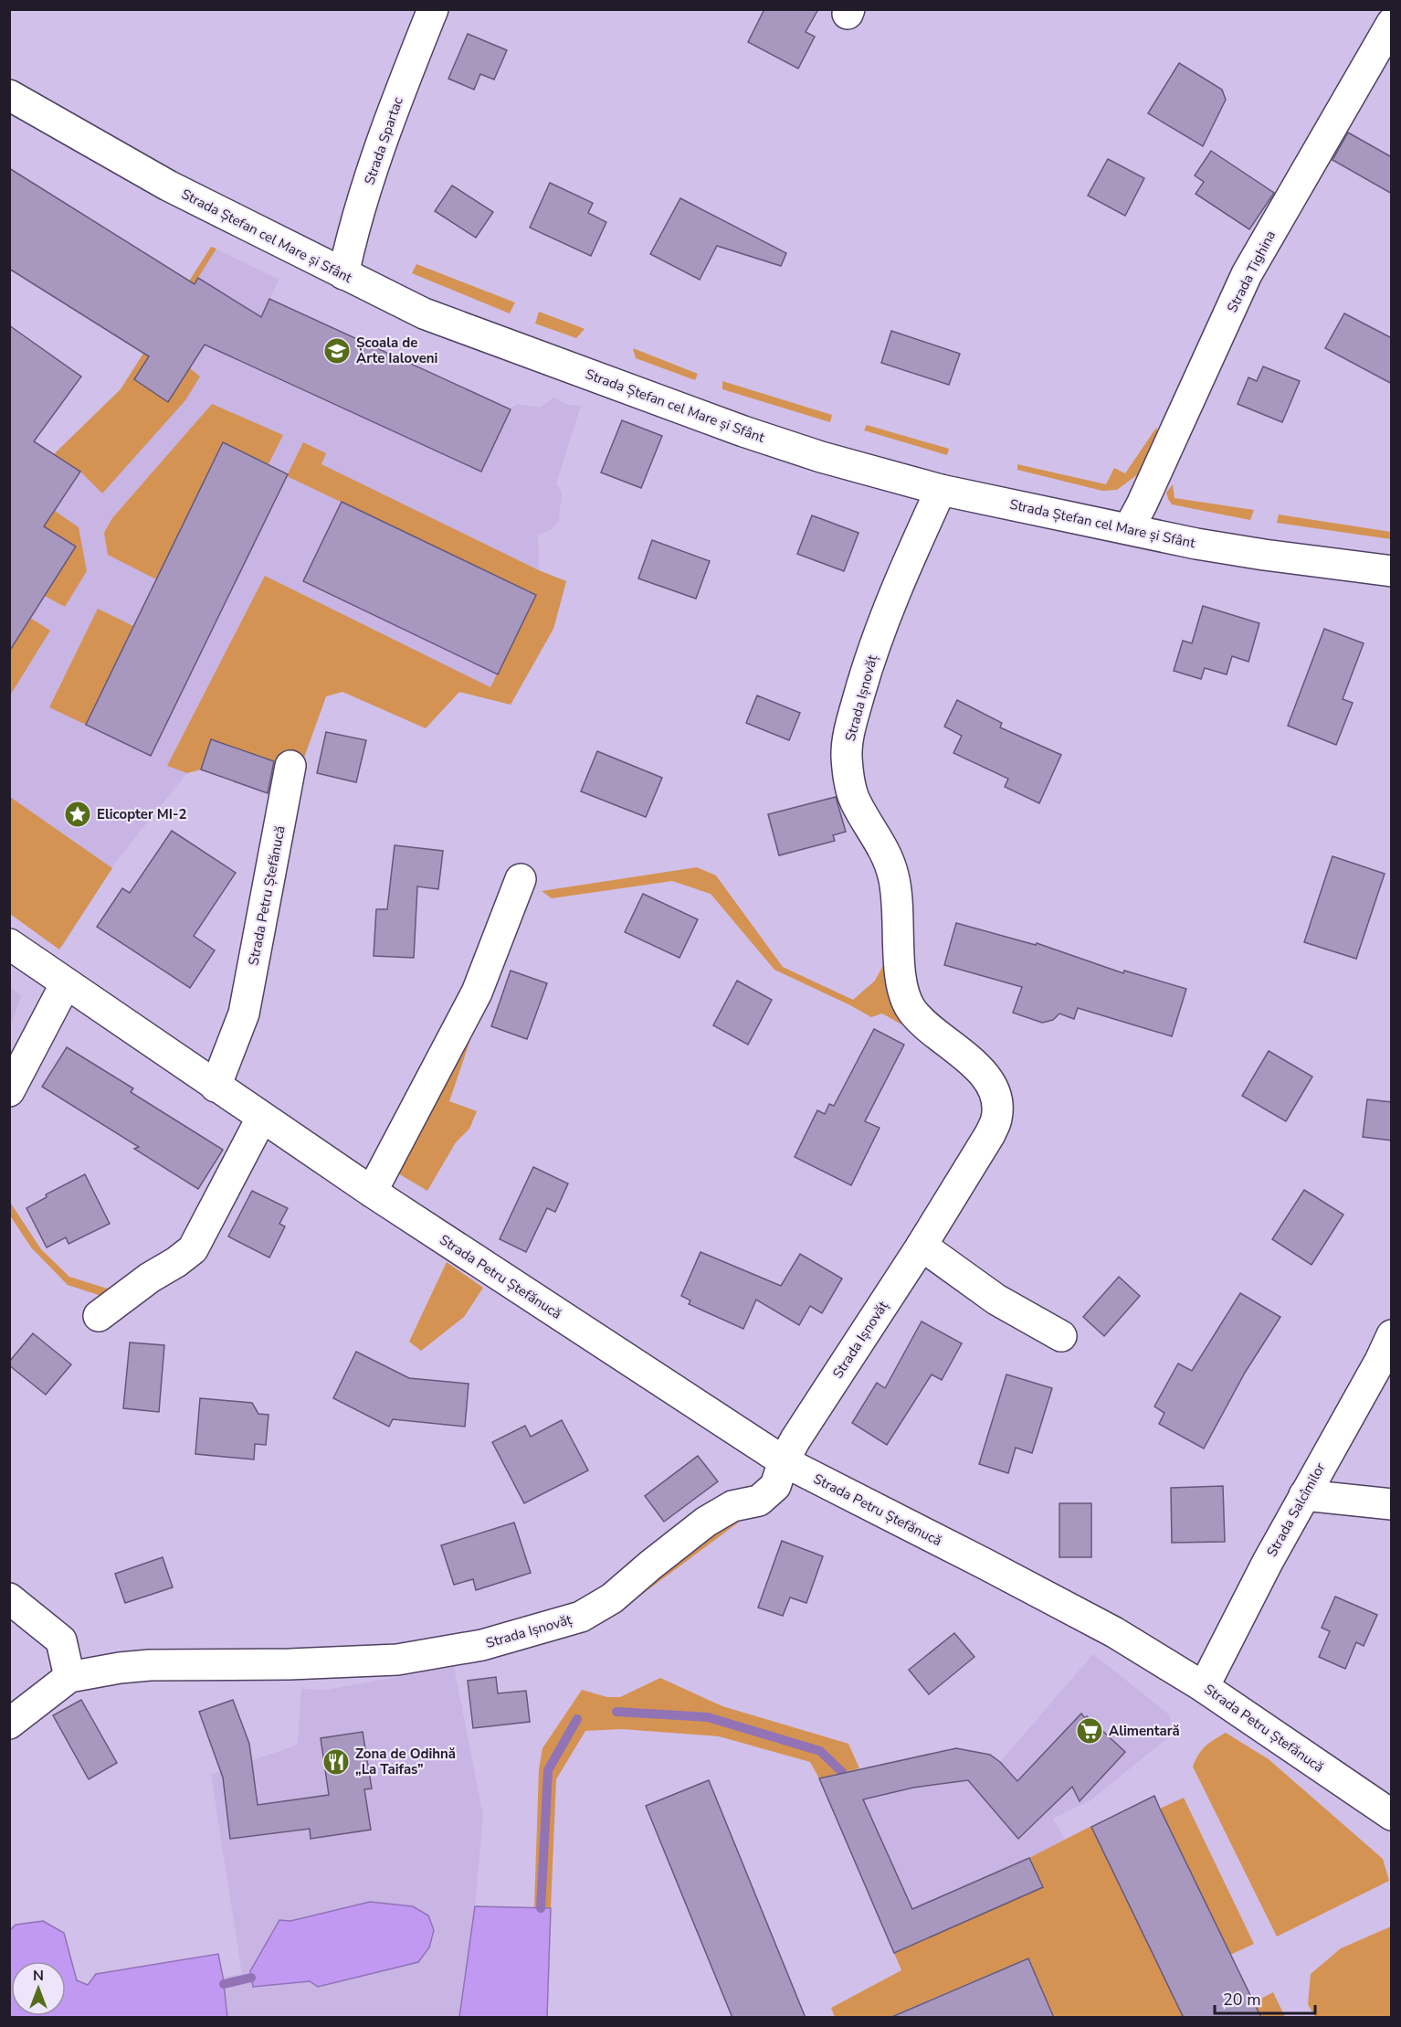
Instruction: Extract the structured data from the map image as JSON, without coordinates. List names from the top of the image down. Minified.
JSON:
{"streets":{"street":["Strada Spartac","Strada Ștefan cel Mare și Sfânt","Strada Tighina","Strada Ișnovăț","Strada Petru Ștefănucă","Strada Salcîmilor"]},"crossings":[["Strada Spartac","Strada Ștefan cel Mare și Sfânt"],["Strada Ștefan cel Mare și Sfânt","Strada Tighina"],["Strada Ștefan cel Mare și Sfânt","Strada Ișnovăț"],["Strada Ișnovăț","Strada Petru Ștefănucă"],["Strada Petru Ștefănucă","Strada Salcîmilor"]],"places":{"school or university":["Școala de Arte Ialoveni"],"place":["Elicopter MI-2"],"supermarket":["Alimentară"],"restaurant":["Zona de Odihnă „La Taifas”"]},"scale_bar":"20 m","north":"top"}
